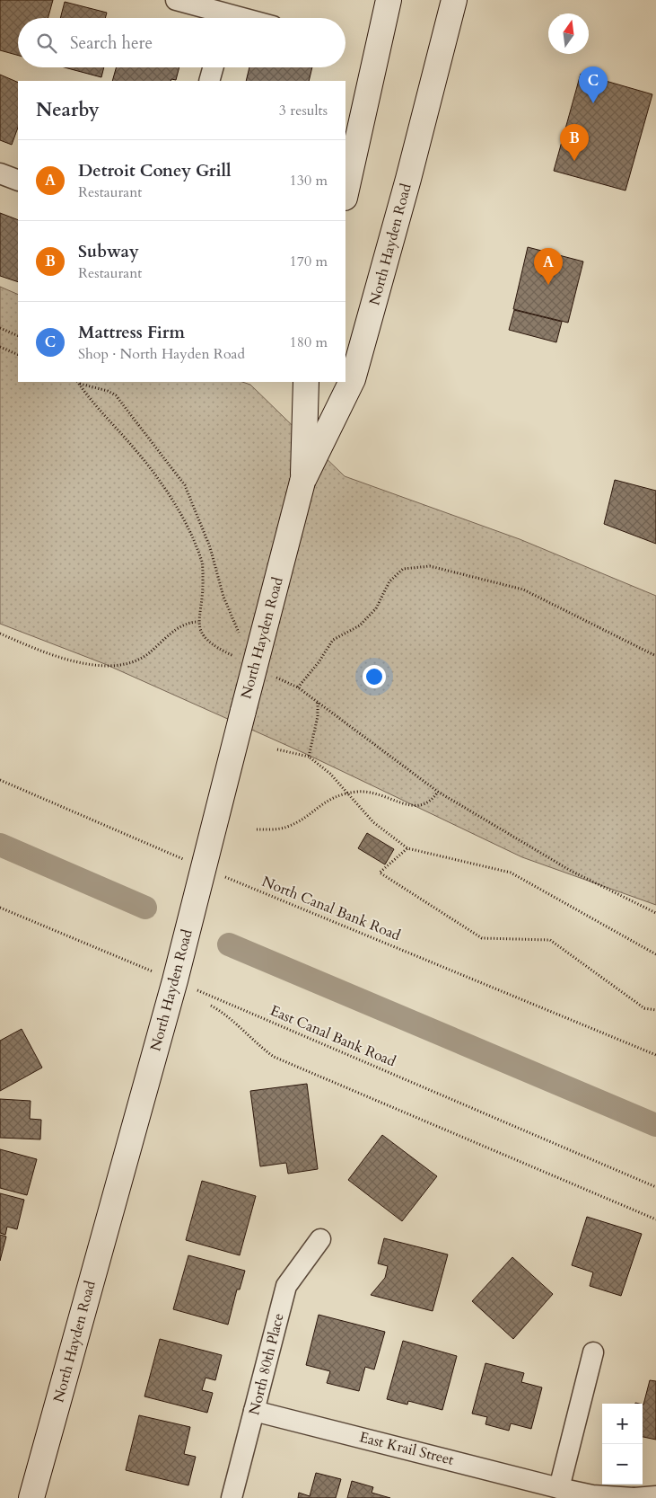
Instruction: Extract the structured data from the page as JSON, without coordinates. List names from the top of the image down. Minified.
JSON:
{"streets":{"main road":["North Hayden Road"],"street":["North 80th Place","East Krail Street"],"path":["North Canal Bank Road","East Canal Bank Road"]},"crossings":[["North Hayden Road","North Canal Bank Road"],["North Hayden Road","East Canal Bank Road"],["North 80th Place","East Krail Street"]],"north":"top","page":{"search":"Search here","pins":["C","B","A"],"heading":["Nearby","3 results"],"list":[{"mark":"A","name":"Detroit Coney Grill","note":"Restaurant","value":"130 m"},{"mark":"B","name":"Subway","note":"Restaurant","value":"170 m"},{"mark":"C","name":"Mattress Firm","note":"Shop · North Hayden Road","value":"180 m"}],"map_buttons":["+","−"]}}
